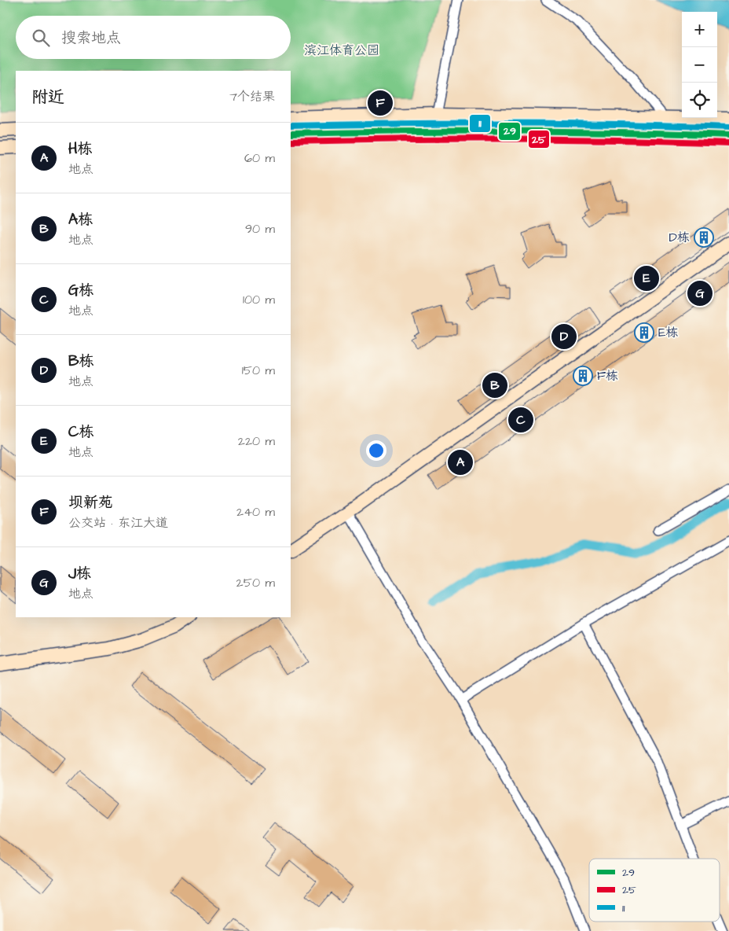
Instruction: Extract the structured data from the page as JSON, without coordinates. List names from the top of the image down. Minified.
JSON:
{"parks":["滨江体育公园"],"places":{"building":["D栋","E栋","F栋"]},"lines":["transit line 11","transit line 29","transit line 25"],"legend":["29","25","11"],"page":{"map_buttons":["+","−"],"search":"搜索地点","heading":["附近","7个结果"],"pins":["F","E","G","D","B","C","A"],"list":[{"mark":"A","name":"H栋","note":"地点","value":"60 m"},{"mark":"B","name":"A栋","note":"地点","value":"90 m"},{"mark":"C","name":"G栋","note":"地点","value":"100 m"},{"mark":"D","name":"B栋","note":"地点","value":"150 m"},{"mark":"E","name":"C栋","note":"地点","value":"220 m"},{"mark":"F","name":"坝新苑","note":"公交站 · 东江大道","value":"240 m"},{"mark":"G","name":"J栋","note":"地点","value":"250 m"}]}}
